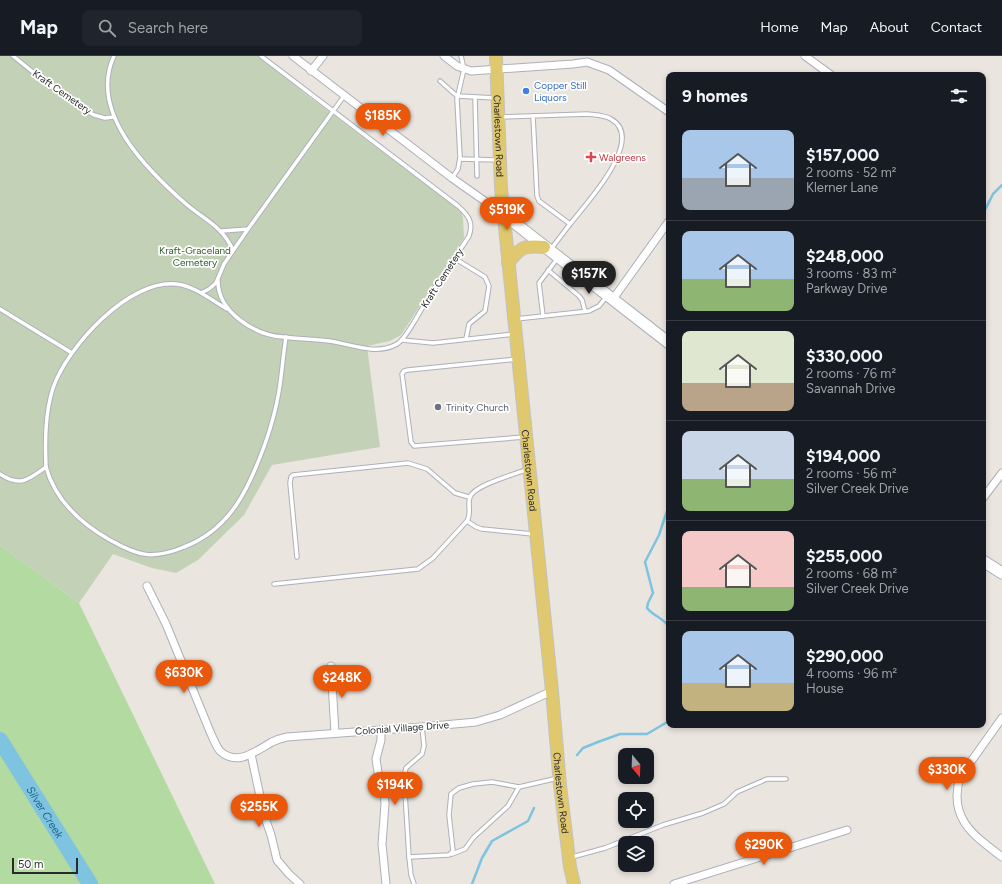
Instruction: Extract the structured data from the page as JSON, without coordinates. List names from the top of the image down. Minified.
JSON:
{"streets":{"main road":["Charlestown Road"],"street":["Colonial Village Drive"],"lane":["Kraft Cemetery"]},"crossings":[["Charlestown Road","Colonial Village Drive"]],"water":["Silver Creek"],"parks":["Kraft-Graceland Cemetery"],"places":{"other":["Copper Still Liquors","Trinity Church"],"health":["Walgreens"]},"scale_bar":"50 m","north":"bottom","page":{"header":"Map","search":"Search here","nav":["Home","Map","About","Contact"],"heading":"9 homes","price":["$185K","$519K","$157K","$630K","$248K","$330K","$194K","$255K","$290K"],"list":[{"name":"$157,000","note":"2 rooms · 52 m² · Klerner Lane"},{"name":"$248,000","note":"3 rooms · 83 m² · Parkway Drive"},{"name":"$330,000","note":"2 rooms · 76 m² · Savannah Drive"},{"name":"$194,000","note":"2 rooms · 56 m² · Silver Creek Drive"},{"name":"$255,000","note":"2 rooms · 68 m² · Silver Creek Drive"},{"name":"$290,000","note":"4 rooms · 96 m² · House"}],"scale":"50 m"}}
